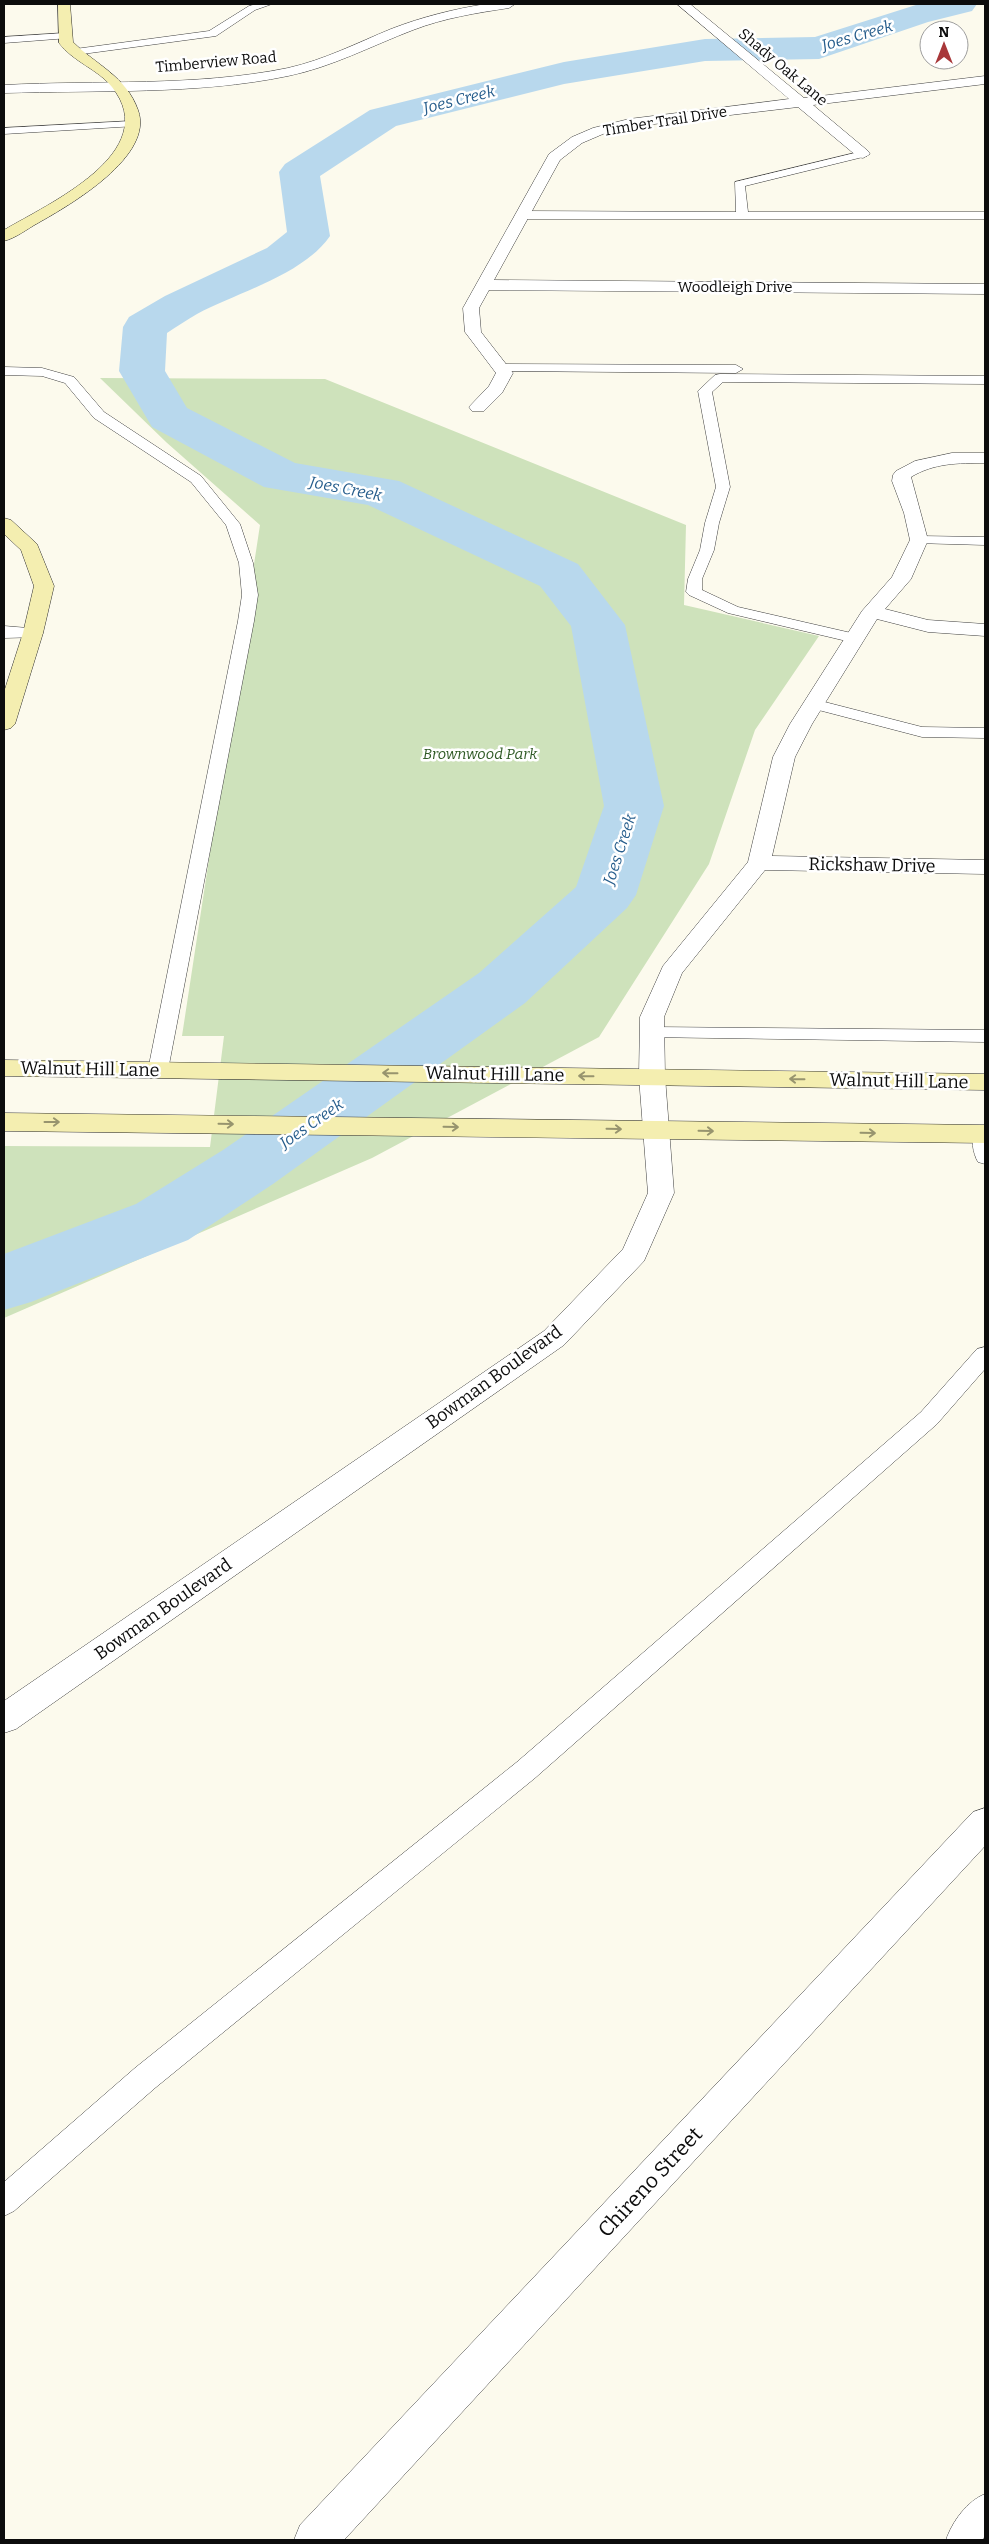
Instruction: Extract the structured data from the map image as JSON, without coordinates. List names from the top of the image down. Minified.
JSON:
{"streets":{"main road":["Walnut Hill Lane"],"street":["Timberview Road","Shady Oak Lane","Timber Trail Drive","Woodleigh Drive","Rickshaw Drive","Bowman Boulevard","Chireno Street"]},"crossings":[["Shady Oak Lane","Timber Trail Drive"],["Timber Trail Drive","Woodleigh Drive"],["Rickshaw Drive","Bowman Boulevard"],["Walnut Hill Lane","Bowman Boulevard"]],"water":["Joes Creek"],"parks":["Brownwood Park"],"north":"top"}
